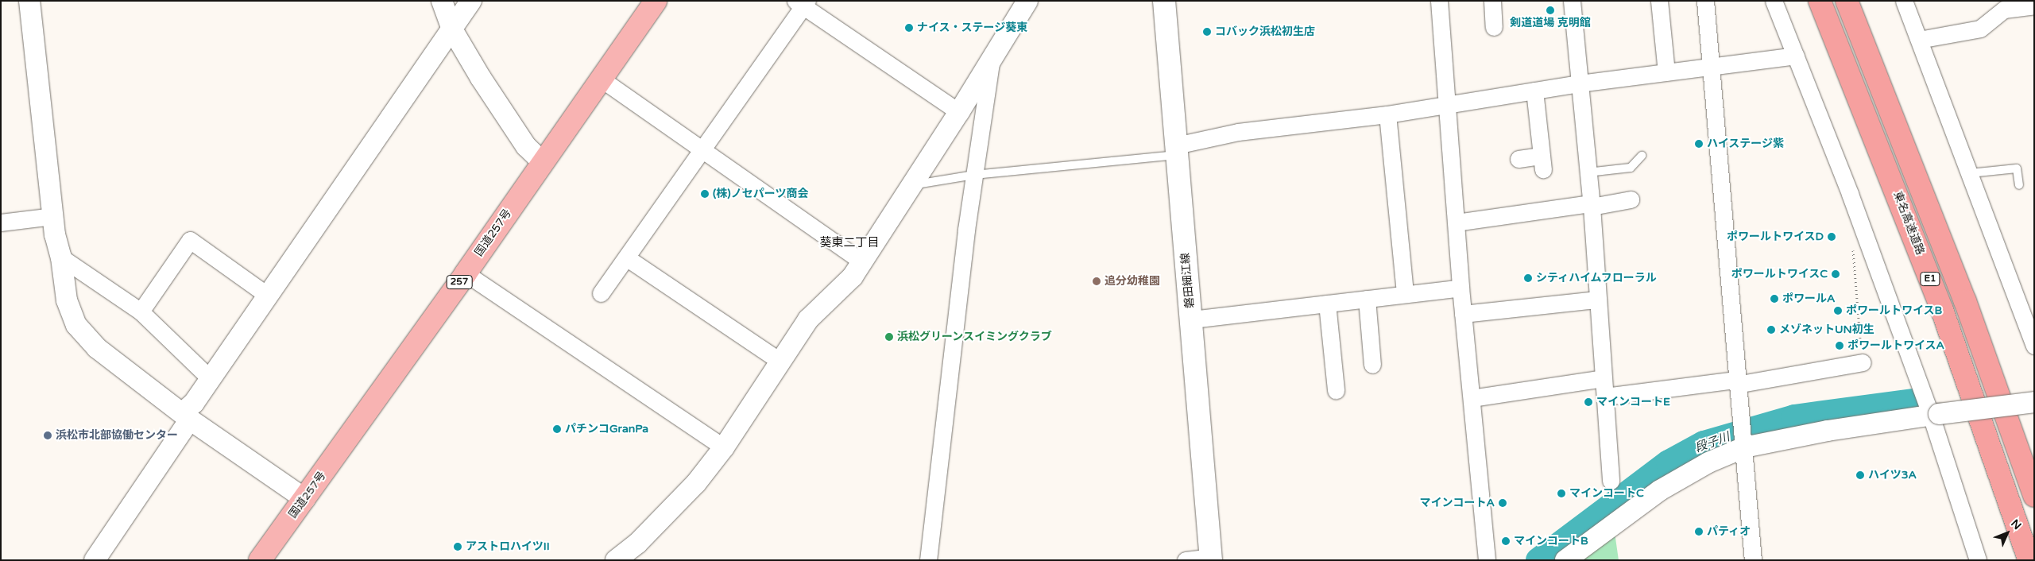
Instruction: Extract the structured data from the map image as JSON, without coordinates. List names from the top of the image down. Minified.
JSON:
{"streets":{"highway":["東名高速道路","国道257号","E1","257"],"main road":["磐田細江線"]},"districts":["葵東二丁目"],"water":["段子川"],"places":["剣道道場 克明館","ナイス・ステージ葵東","コバック浜松初生店","ハイステージ紫","(株)ノセパーツ商会","ポワールトワイスD","ポワールトワイスC","シティハイムフローラル","追分幼稚園","ポワールA","ポワールトワイスB","メゾネットUN初生","浜松グリーンスイミングクラブ","ポワールトワイスA","マインコートE","パチンコGranPa","浜松市北部協働センター","ハイツ3A","マインコートC","マインコートA","パティオ","マインコートB","アストロハイツII"],"north":"top right"}
